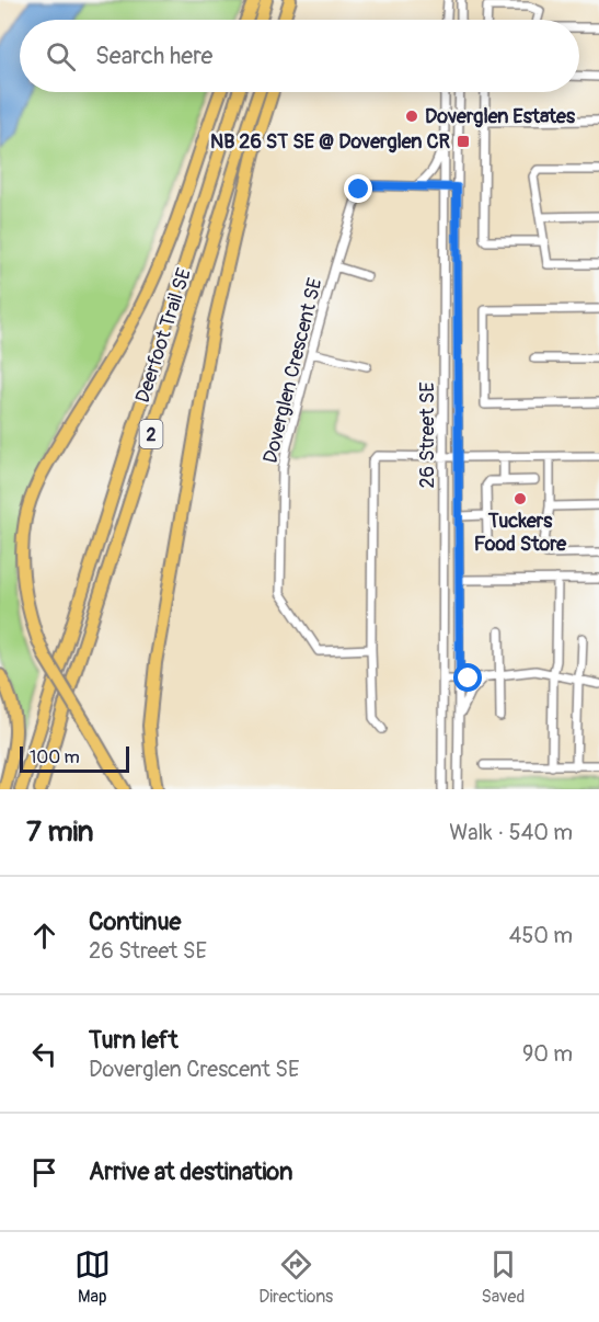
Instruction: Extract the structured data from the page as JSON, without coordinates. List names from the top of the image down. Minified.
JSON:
{"streets":{"highway":["Deerfoot Trail SE","2"],"street":["Doverglen Crescent SE","26 Street SE"]},"crossings":[["Doverglen Crescent SE","26 Street SE"]],"places":{"other":["Doverglen Estates","Tuckers Food Store"],"transit":["NB 26 ST SE @ Doverglen CR"]},"scale_bar":"100 m","page":{"search":"Search here","scale":"100 m","heading":["7 min","Walk · 540 m"],"list":[["Continue","26 Street SE","450 m"],["Turn left","Doverglen Crescent SE","90 m"],"Arrive at destination"],"nav":["Map","Directions","Saved"]}}
